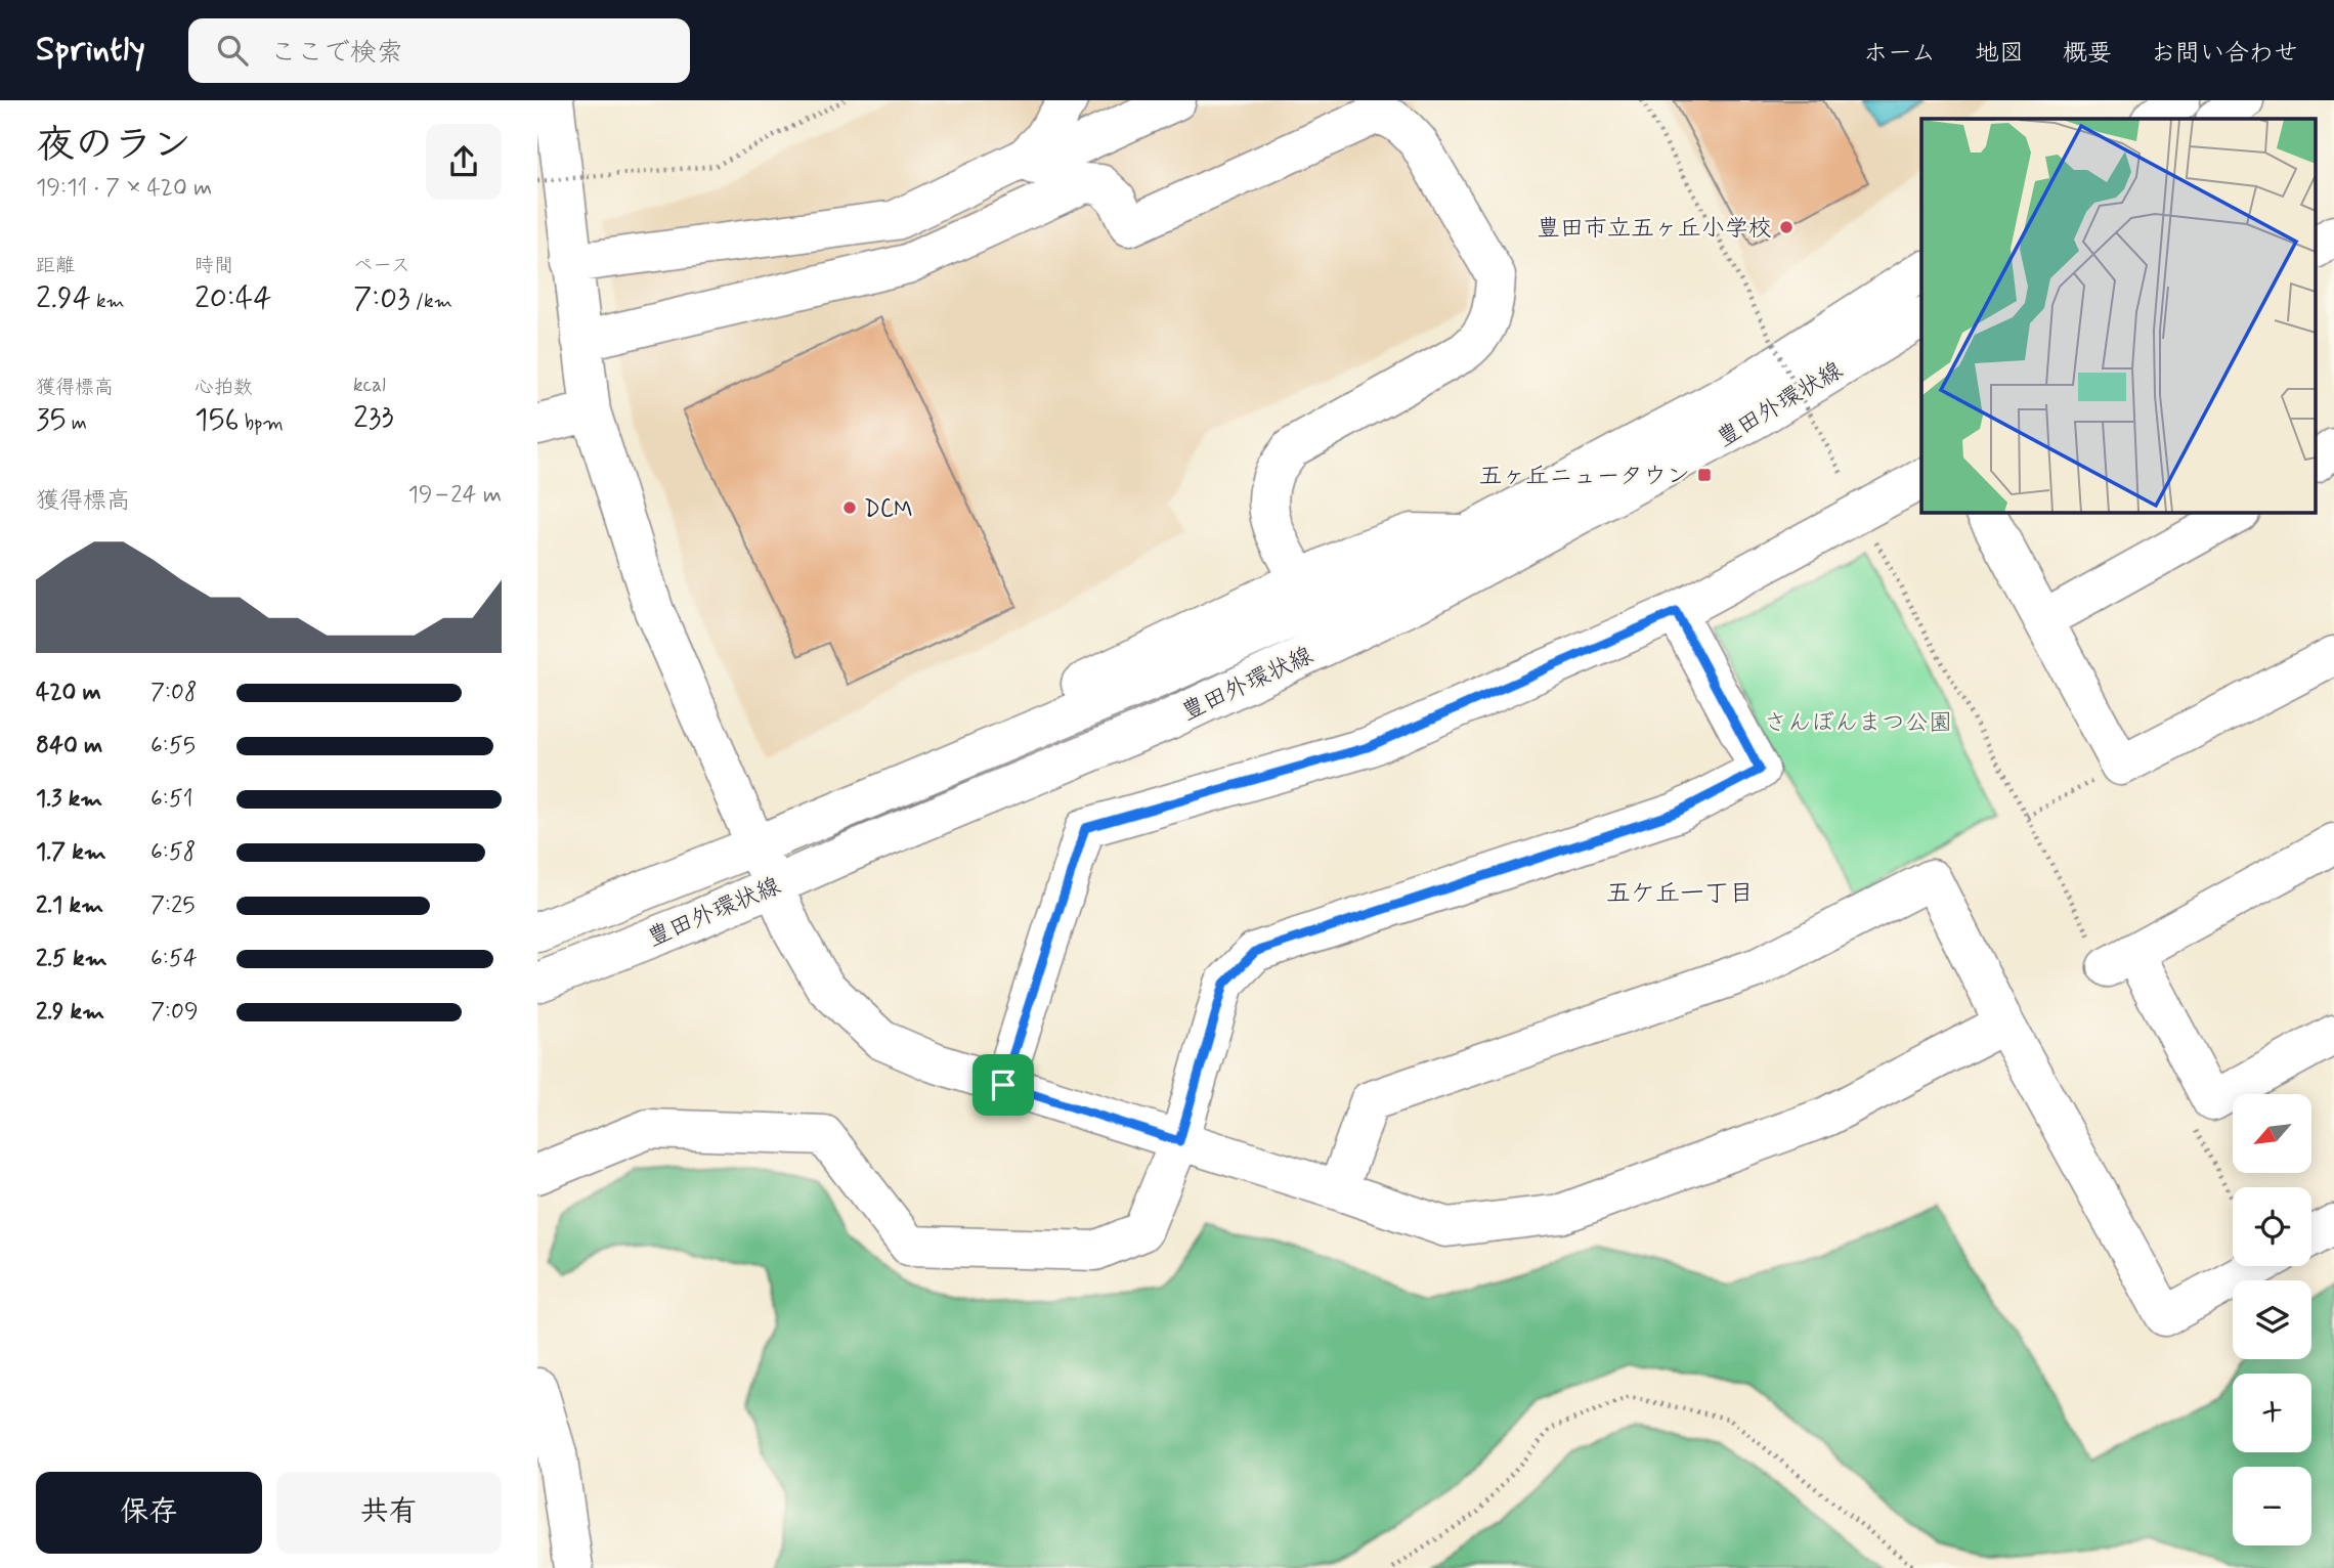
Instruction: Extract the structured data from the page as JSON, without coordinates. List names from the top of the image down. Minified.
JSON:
{"streets":{"street":["豊田外環状線"]},"districts":["五ケ丘一丁目"],"parks":["さんぼんまつ公園"],"places":{"other":["豊田市立五ヶ丘小学校","DCM"],"transit":["五ヶ丘ニュータウン"]},"north":"bottom left","page":{"header":"Sprintly","search":"ここで検索","nav":["ホーム","地図","概要","お問い合わせ"],"heading":["夜のラン","19:11 · 7 × 420 m"],"stats":[["距離","2.94 km"],["時間","20:44"],["ペース","7:03 /km"],["獲得標高","35 m"],["心拍数","156 bpm"],["kcal","233"]],"chart":["獲得標高","19–24 m"],"list":[{"name":"420 m","note":"7:08"},{"name":"840 m","note":"6:55"},{"name":"1.3 km","note":"6:51"},{"name":"1.7 km","note":"6:58"},{"name":"2.1 km","note":"7:25"},{"name":"2.5 km","note":"6:54"},{"name":"2.9 km","note":"7:09"}],"map_buttons":["+","−"],"buttons":["保存","共有"]}}
